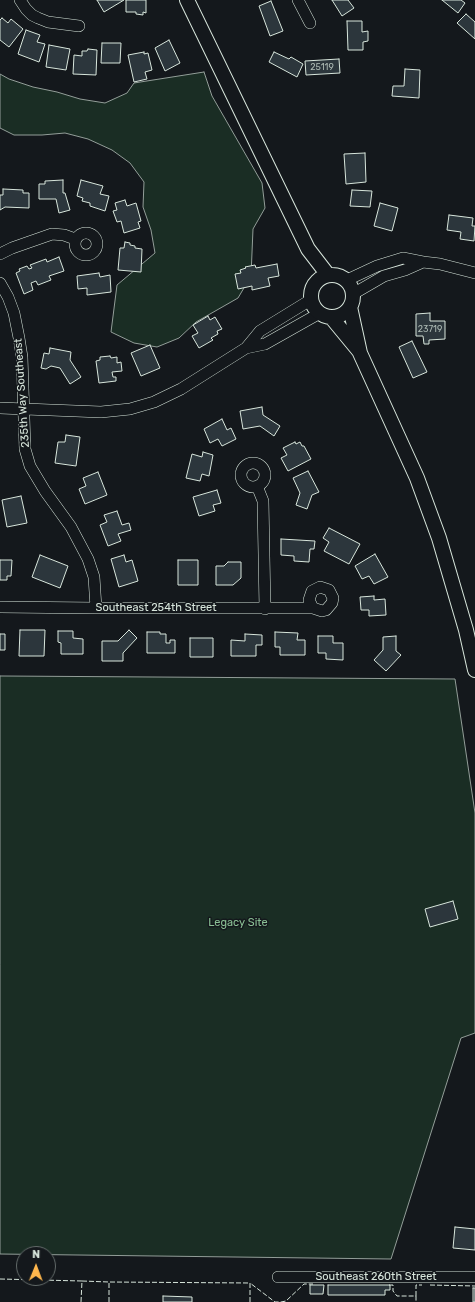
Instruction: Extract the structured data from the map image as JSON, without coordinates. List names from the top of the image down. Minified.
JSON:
{"streets":{"street":["235th Way Southeast","Southeast 254th Street","Southeast 260th Street"]},"crossings":[["235th Way Southeast","Southeast 254th Street"]],"parks":["Legacy Site"],"house_numbers":["25119","23719"],"north":"top"}
